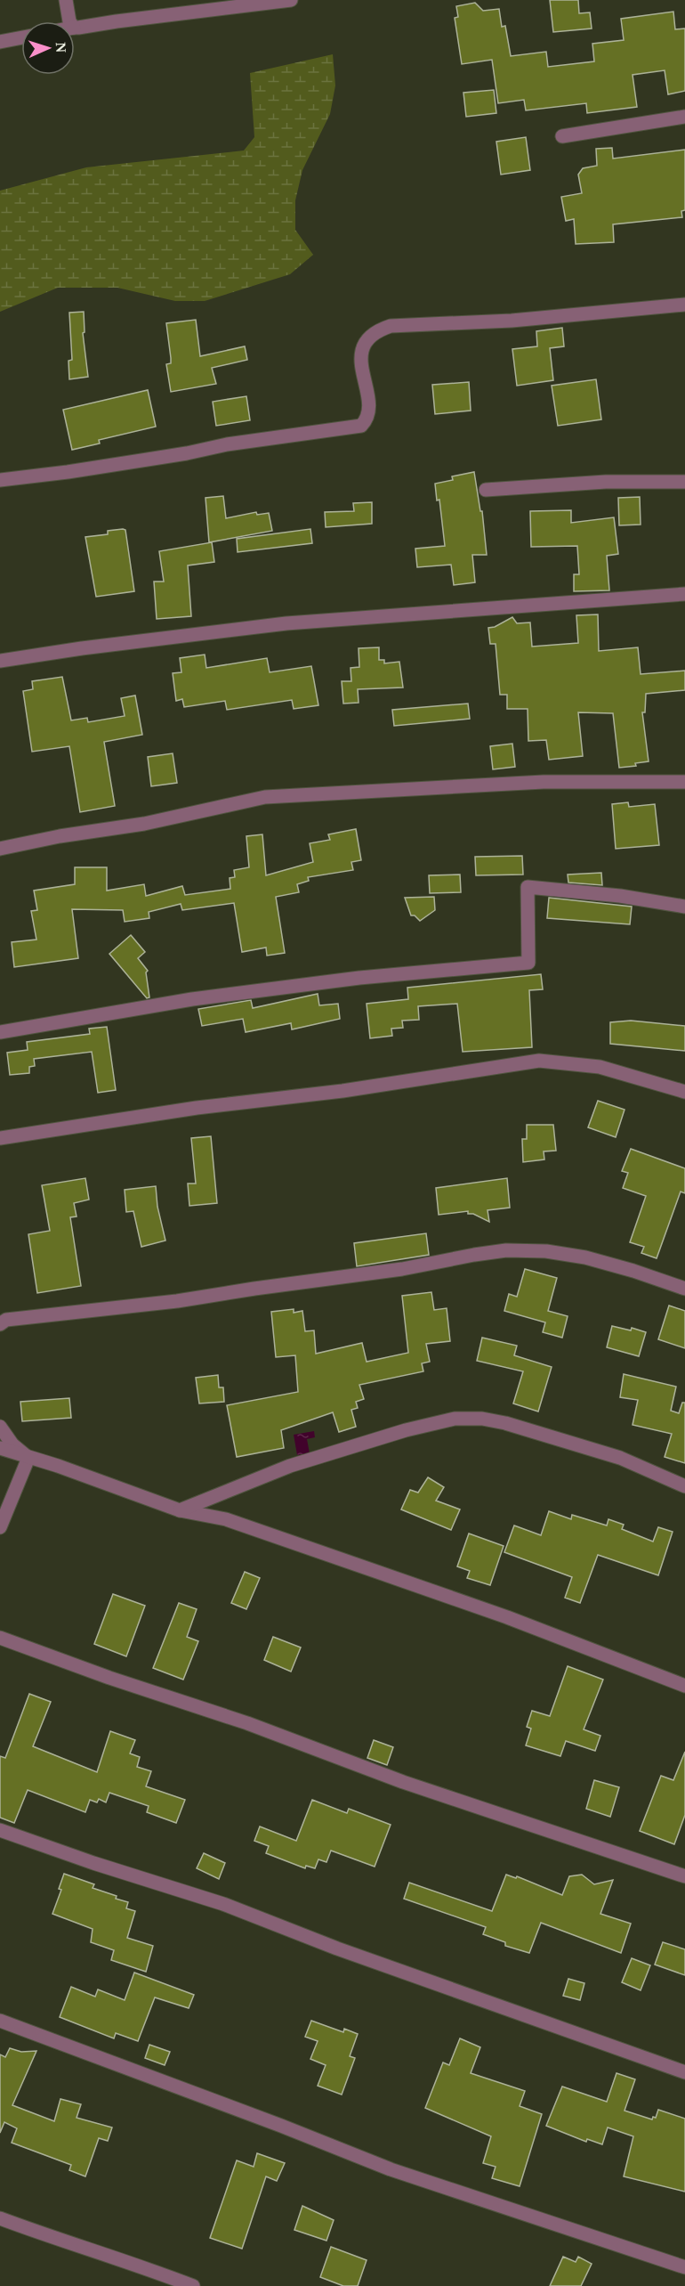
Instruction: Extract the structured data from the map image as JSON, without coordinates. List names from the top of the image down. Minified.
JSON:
{"north":"right"}
